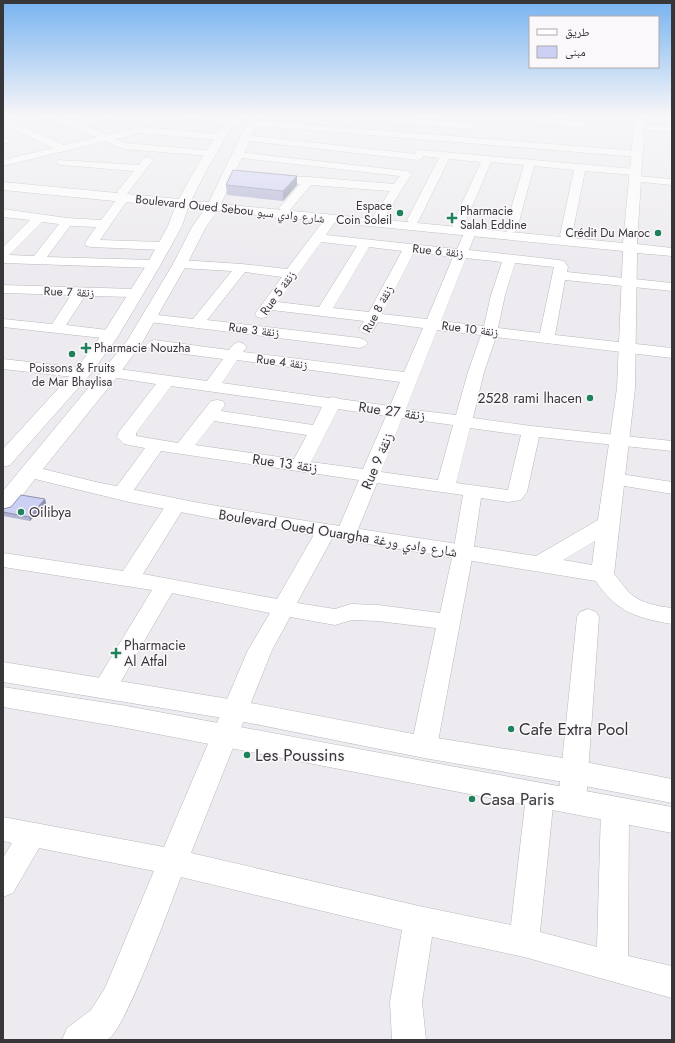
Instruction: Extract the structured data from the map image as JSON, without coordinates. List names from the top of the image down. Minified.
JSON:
{"streets":{"street":["Boulevard Oued Sebou شارع وادي سبو","Rue 6 زنقة","Rue 7 زنقة","Rue 5 زنقة","Rue 8 زنقة","Rue 10 زنقة","Rue 3 زنقة","Rue 4 زنقة","Rue 27 زنقة","Rue 9 زنقة","Rue 13 زنقة","Boulevard Oued Ouargha شارع وادي ورغة"]},"crossings":[["Boulevard Oued Sebou شارع وادي سبو","Rue 6 زنقة"],["Boulevard Oued Sebou شارع وادي سبو","Rue 5 زنقة"],["Boulevard Oued Sebou شارع وادي سبو","Rue 9 زنقة"],["Rue 6 زنقة","Rue 5 زنقة"],["Rue 6 زنقة","Rue 8 زنقة"],["Rue 6 زنقة","Rue 9 زنقة"],["Rue 5 زنقة","Rue 10 زنقة"],["Rue 5 زنقة","Rue 3 زنقة"],["Rue 5 زنقة","Rue 4 زنقة"],["Rue 5 زنقة","Rue 27 زنقة"],["Rue 8 زنقة","Rue 10 زنقة"],["Rue 8 زنقة","Rue 3 زنقة"],["Rue 8 زنقة","Rue 4 زنقة"],["Rue 10 زنقة","Rue 9 زنقة"],["Rue 4 زنقة","Rue 9 زنقة"],["Rue 27 زنقة","Rue 9 زنقة"],["Rue 27 زنقة","Rue 13 زنقة"],["Rue 9 زنقة","Rue 13 زنقة"],["Rue 9 زنقة","Boulevard Oued Ouargha شارع وادي ورغة"]],"places":{"other":["Espace Coin Soleil","Crédit Du Maroc","Poissons & Fruits de Mar Bhaylisa","2528 rami lhacen","Oilibya","Cafe Extra Pool","Les Poussins","Casa Paris"],"health":["Pharmacie Salah Eddine","Pharmacie Nouzha","Pharmacie Al Atfal"]},"legend":["طريق","مبنى"]}
